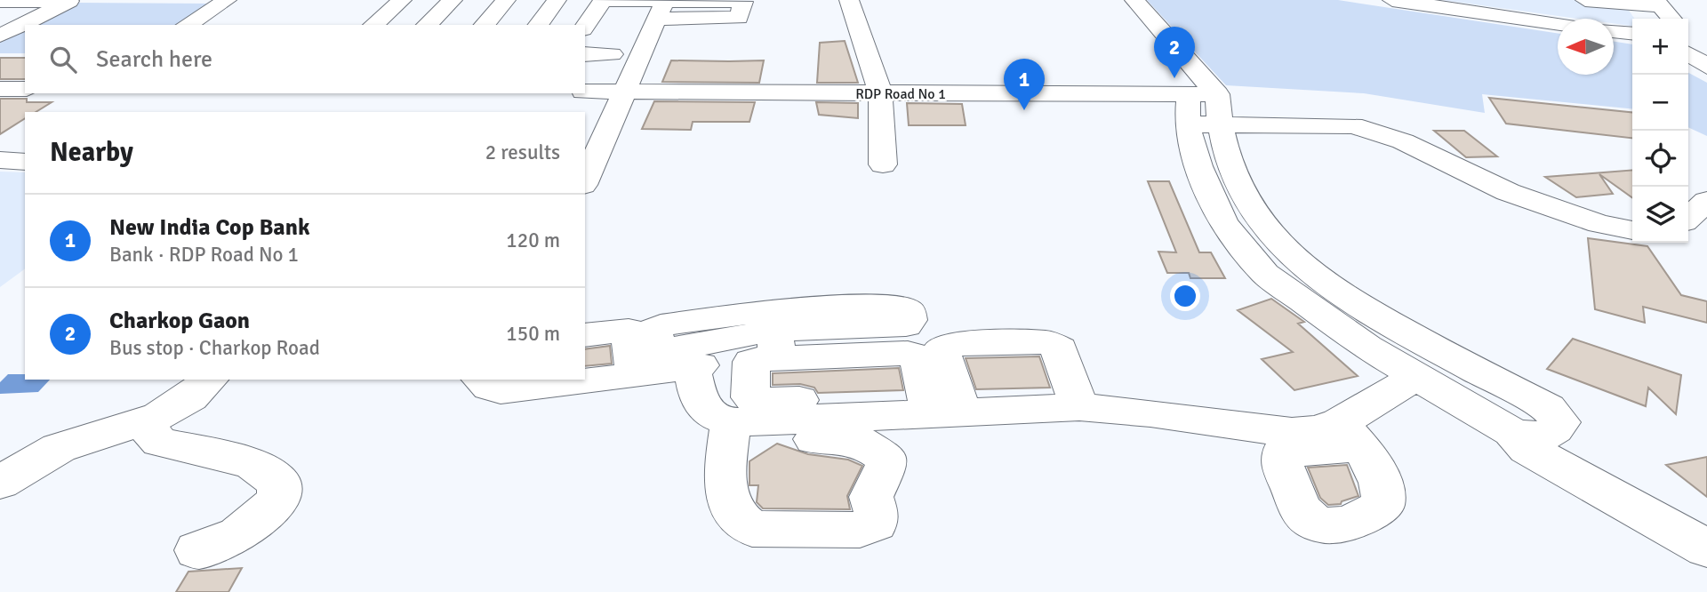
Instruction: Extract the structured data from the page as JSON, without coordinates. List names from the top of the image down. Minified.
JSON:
{"streets":{"street":["RDP Road No 1"]},"north":"left","page":{"map_buttons":["+","−"],"search":"Search here","pins":["2","1"],"heading":["Nearby","2 results"],"list":[{"mark":"1","name":"New India Cop Bank","note":"Bank · RDP Road No 1","value":"120 m"},{"mark":"2","name":"Charkop Gaon","note":"Bus stop · Charkop Road","value":"150 m"}]}}
